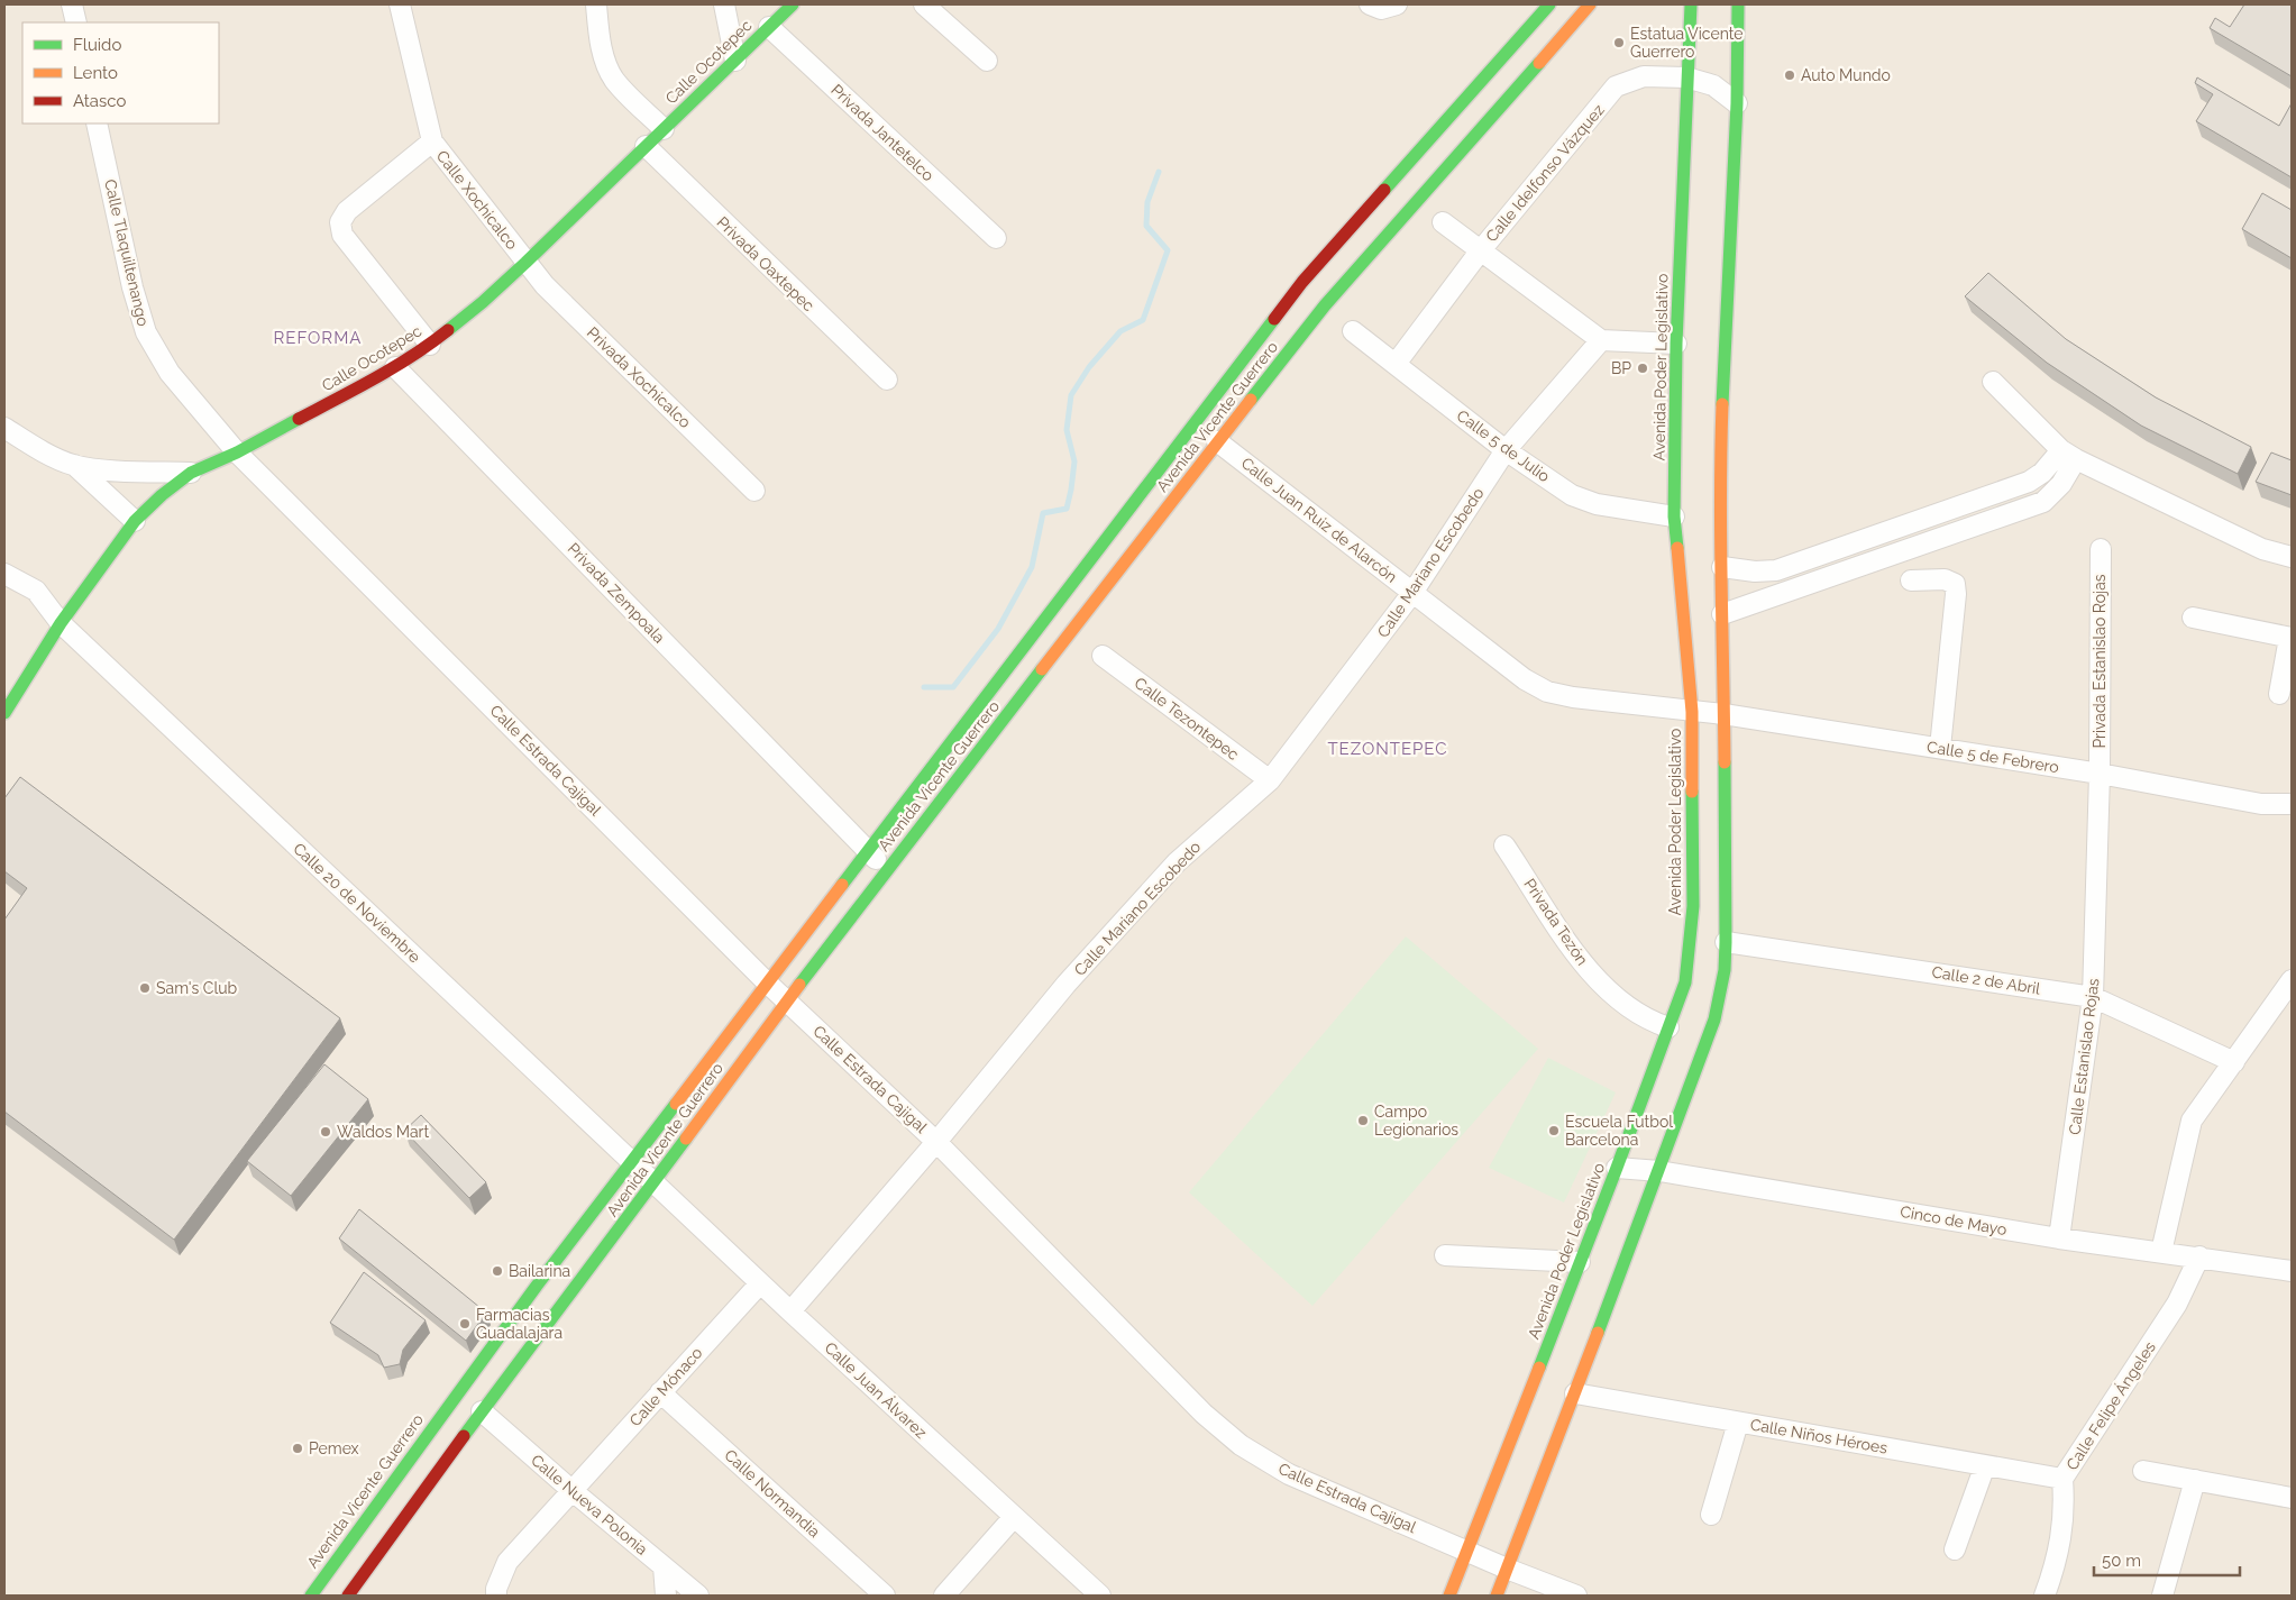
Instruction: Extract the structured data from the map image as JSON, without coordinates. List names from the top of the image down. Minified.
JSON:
{"streets":{"main road":["Calle Ocotepec","Avenida Poder Legislativo","Avenida Vicente Guerrero"],"street":["Privada Jantetelco","Calle Idelfonso Vázquez","Calle Xochicalco","Calle Tlaquiltenango","Privada Oaxtepec","Privada Xochicalco","Calle 5 de Julio","Calle Juan Ruiz de Alarcón","Calle Mariano Escobedo","Privada Zempoala","Privada Estanislao Rojas","Calle Tezontepec","Calle 5 de Febrero","Calle Estrada Cajigal","Calle 20 de Noviembre","Privada Tezón","Calle 2 de Abril","Calle Estanislao Rojas","Cinco de Mayo","Calle Mónaco","Calle Juan Álvarez","Calle Felipe Ángeles","Calle Niños Héroes","Calle Normandia","Calle Nueva Polonia"]},"crossings":[["Calle Ocotepec","Privada Jantetelco"],["Calle Ocotepec","Calle Xochicalco"],["Calle Ocotepec","Calle Tlaquiltenango"],["Calle Ocotepec","Privada Oaxtepec"],["Calle Ocotepec","Privada Xochicalco"],["Calle Ocotepec","Privada Zempoala"],["Calle Ocotepec","Calle Estrada Cajigal"],["Calle Ocotepec","Calle 20 de Noviembre"],["Calle Idelfonso Vázquez","Avenida Poder Legislativo"],["Calle Idelfonso Vázquez","Calle 5 de Julio"],["Calle Xochicalco","Privada Xochicalco"],["Calle Tlaquiltenango","Calle Estrada Cajigal"],["Avenida Poder Legislativo","Calle 5 de Julio"],["Avenida Poder Legislativo","Calle Juan Ruiz de Alarcón"],["Avenida Poder Legislativo","Calle 5 de Febrero"],["Avenida Poder Legislativo","Calle Estrada Cajigal"],["Avenida Poder Legislativo","Privada Tezón"],["Avenida Poder Legislativo","Cinco de Mayo"],["Avenida Vicente Guerrero","Calle Juan Ruiz de Alarcón"],["Avenida Vicente Guerrero","Privada Zempoala"],["Avenida Vicente Guerrero","Calle Estrada Cajigal"],["Avenida Vicente Guerrero","Calle 20 de Noviembre"],["Avenida Vicente Guerrero","Calle Juan Álvarez"],["Avenida Vicente Guerrero","Calle Nueva Polonia"],["Calle 5 de Julio","Calle Mariano Escobedo"],["Calle Juan Ruiz de Alarcón","Calle Mariano Escobedo"],["Calle Juan Ruiz de Alarcón","Calle 5 de Febrero"],["Calle Mariano Escobedo","Calle Tezontepec"],["Calle Mariano Escobedo","Calle Estrada Cajigal"],["Calle Mariano Escobedo","Calle Juan Álvarez"],["Privada Estanislao Rojas","Calle 5 de Febrero"],["Privada Estanislao Rojas","Calle Estanislao Rojas"],["Calle 5 de Febrero","Calle Estanislao Rojas"],["Calle 20 de Noviembre","Calle Juan Álvarez"],["Calle 2 de Abril","Calle Estanislao Rojas"],["Calle Estanislao Rojas","Cinco de Mayo"],["Cinco de Mayo","Calle Felipe Ángeles"],["Calle Mónaco","Calle Juan Álvarez"],["Calle Mónaco","Calle Normandia"],["Calle Mónaco","Calle Nueva Polonia"],["Calle Felipe Ángeles","Calle Niños Héroes"]],"districts":["REFORMA","TEZONTEPEC"],"places":["Estatua Vicente Guerrero","Auto Mundo","BP","Sam's Club","Campo Legionarios","Escuela Futbol Barcelona","Waldos Mart","Bailarina","Farmacias Guadalajara","Pemex"],"legend":["Fluido","Lento","Atasco"],"scale_bar":"50 m"}
